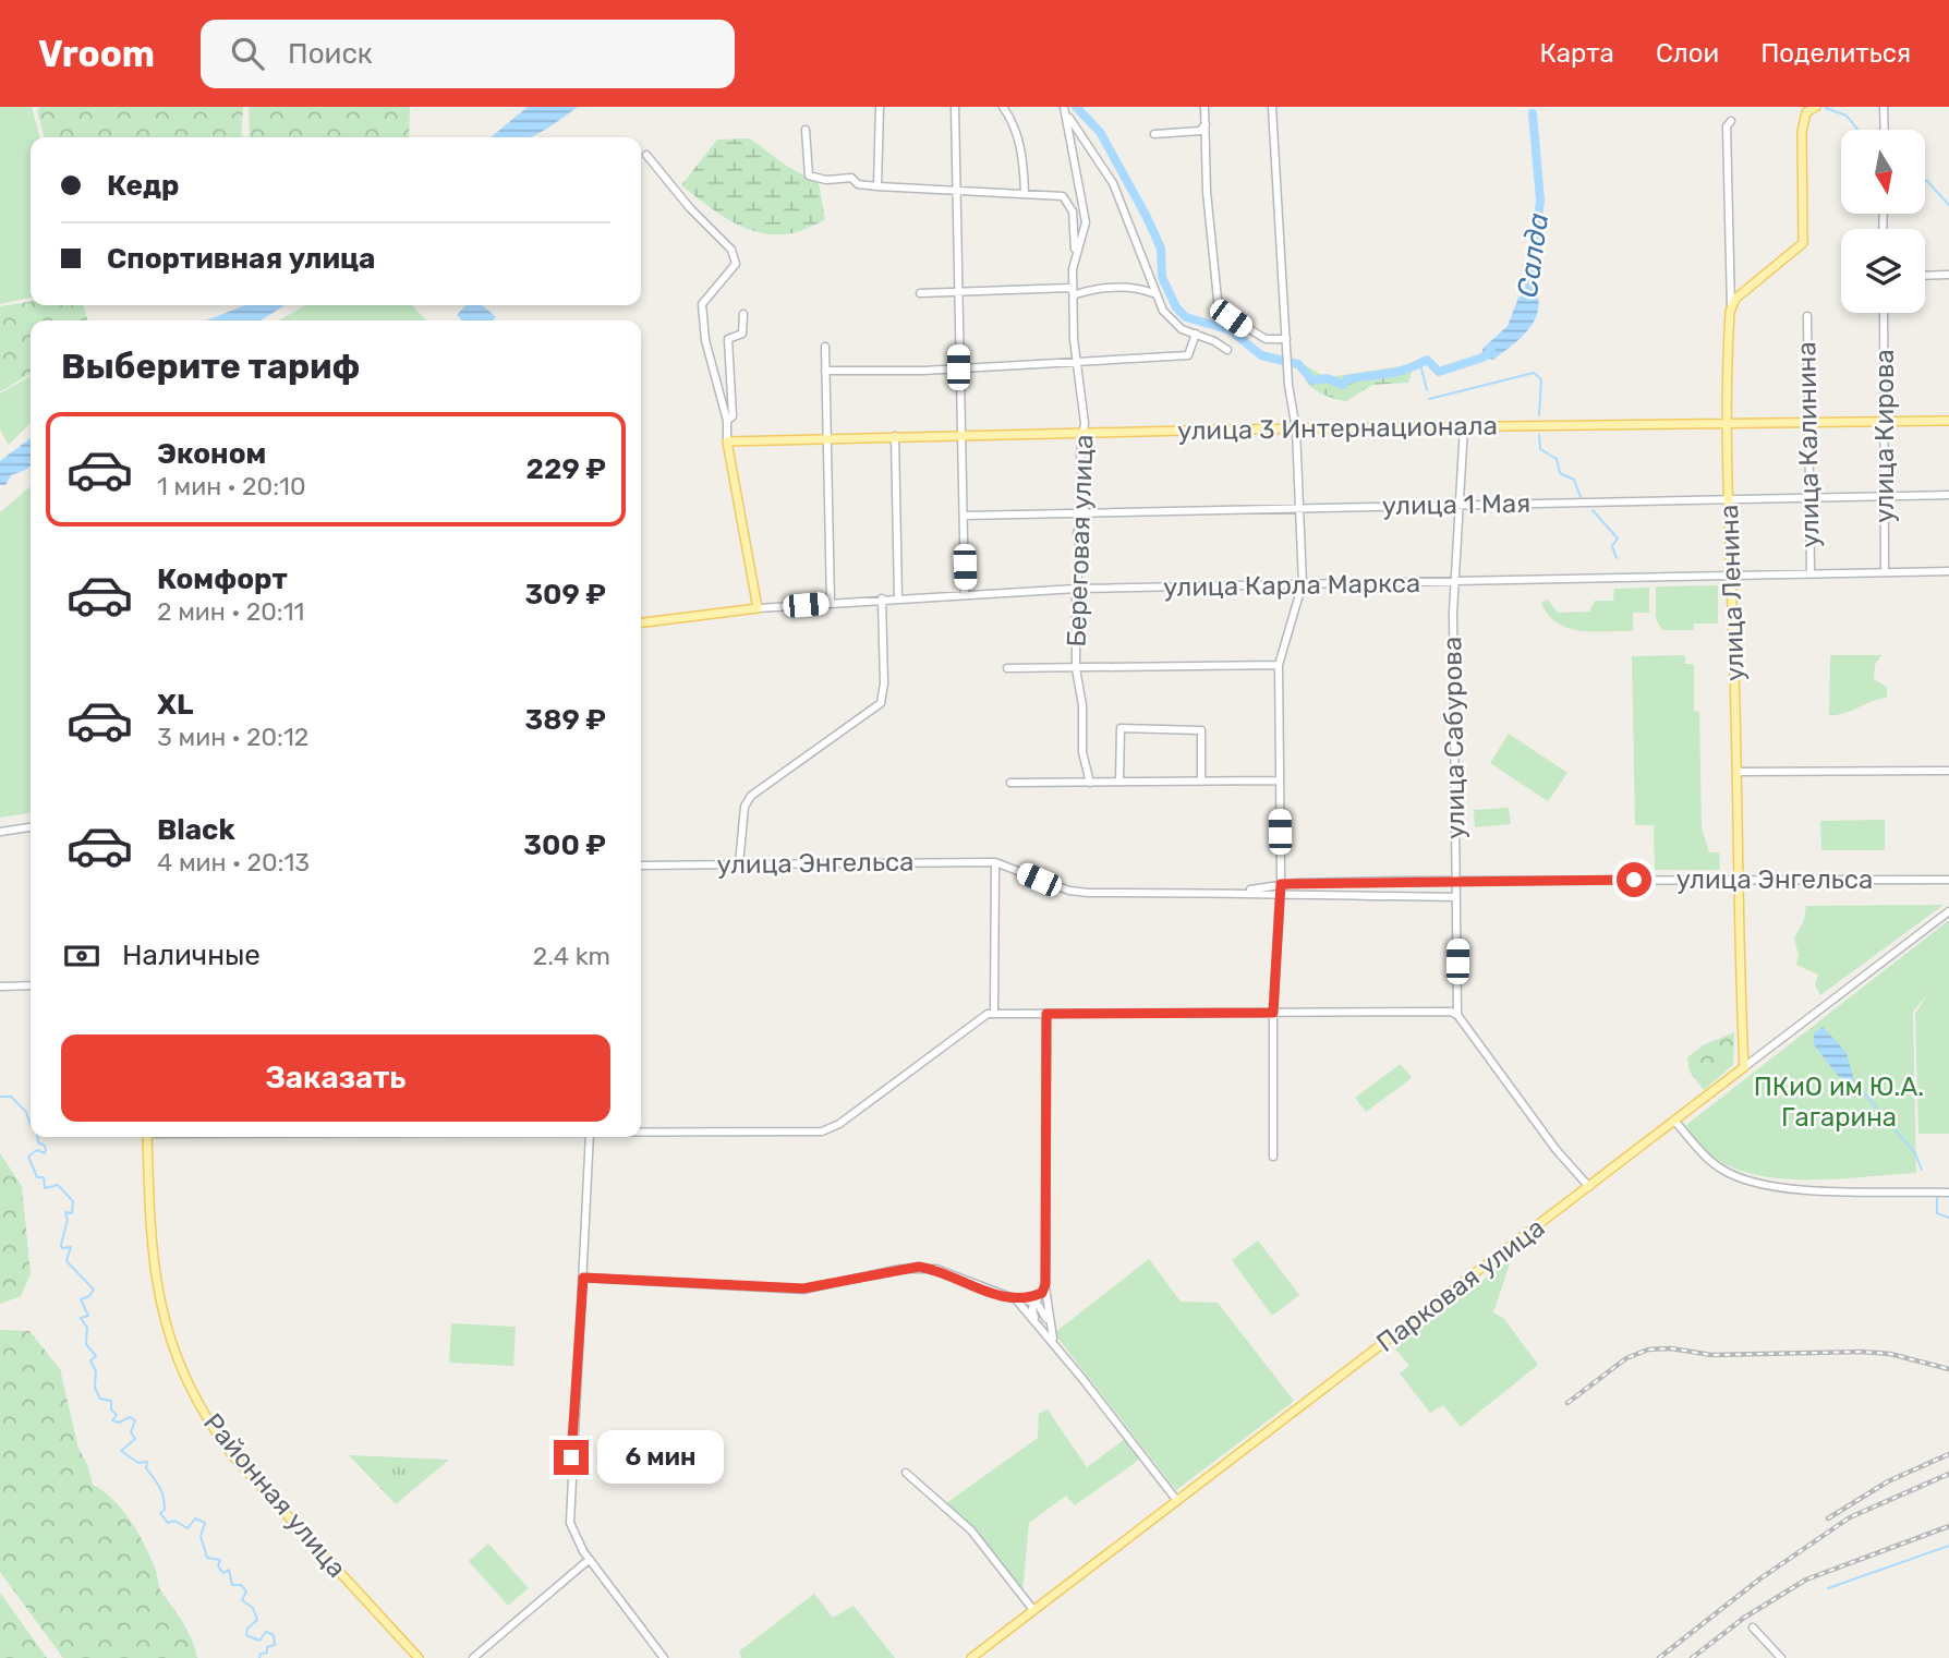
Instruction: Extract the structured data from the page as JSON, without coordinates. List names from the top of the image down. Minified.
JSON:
{"streets":{"main road":["улица 3 Интернационала","улица Карла Маркса","улица Ленина","Парковая улица","Районная улица"],"street":["улица Кирова","улица Калинина","улица 1 Мая","Береговая улица","улица Сабурова","улица Энгельса"]},"crossings":[["улица 3 Интернационала","улица Кирова"],["улица 3 Интернационала","улица Калинина"],["улица 3 Интернационала","Береговая улица"],["улица 3 Интернационала","улица Ленина"],["улица 3 Интернационала","улица Сабурова"],["улица Кирова","улица 1 Мая"],["улица Кирова","улица Карла Маркса"],["улица Калинина","улица 1 Мая"],["улица Калинина","улица Карла Маркса"],["улица 1 Мая","Береговая улица"],["улица 1 Мая","улица Ленина"],["улица 1 Мая","улица Сабурова"],["Береговая улица","улица Карла Маркса"],["улица Карла Маркса","улица Ленина"],["улица Карла Маркса","улица Сабурова"],["улица Ленина","улица Энгельса"],["улица Ленина","Парковая улица"],["улица Сабурова","улица Энгельса"]],"water":["Салда"],"parks":["ПКиО им Ю.А. Гагарина"],"north":"bottom","page":{"header":"Vroom","search":"Поиск","nav":["Карта","Слои","Поделиться"],"banner":["Кедр","Спортивная улица"],"heading":"Выберите тариф","list":[{"name":"Эконом","note":"1 мин · 20:10","value":"229 ₽"},{"name":"Комфорт","note":"2 мин · 20:11","value":"309 ₽"},{"name":"XL","note":"3 мин · 20:12","value":"389 ₽"},{"name":"Black","note":"4 мин · 20:13","value":"300 ₽"}],"pay":["Наличные","2.4 km"],"buttons":"Заказать","bubble":"6 мин"}}
